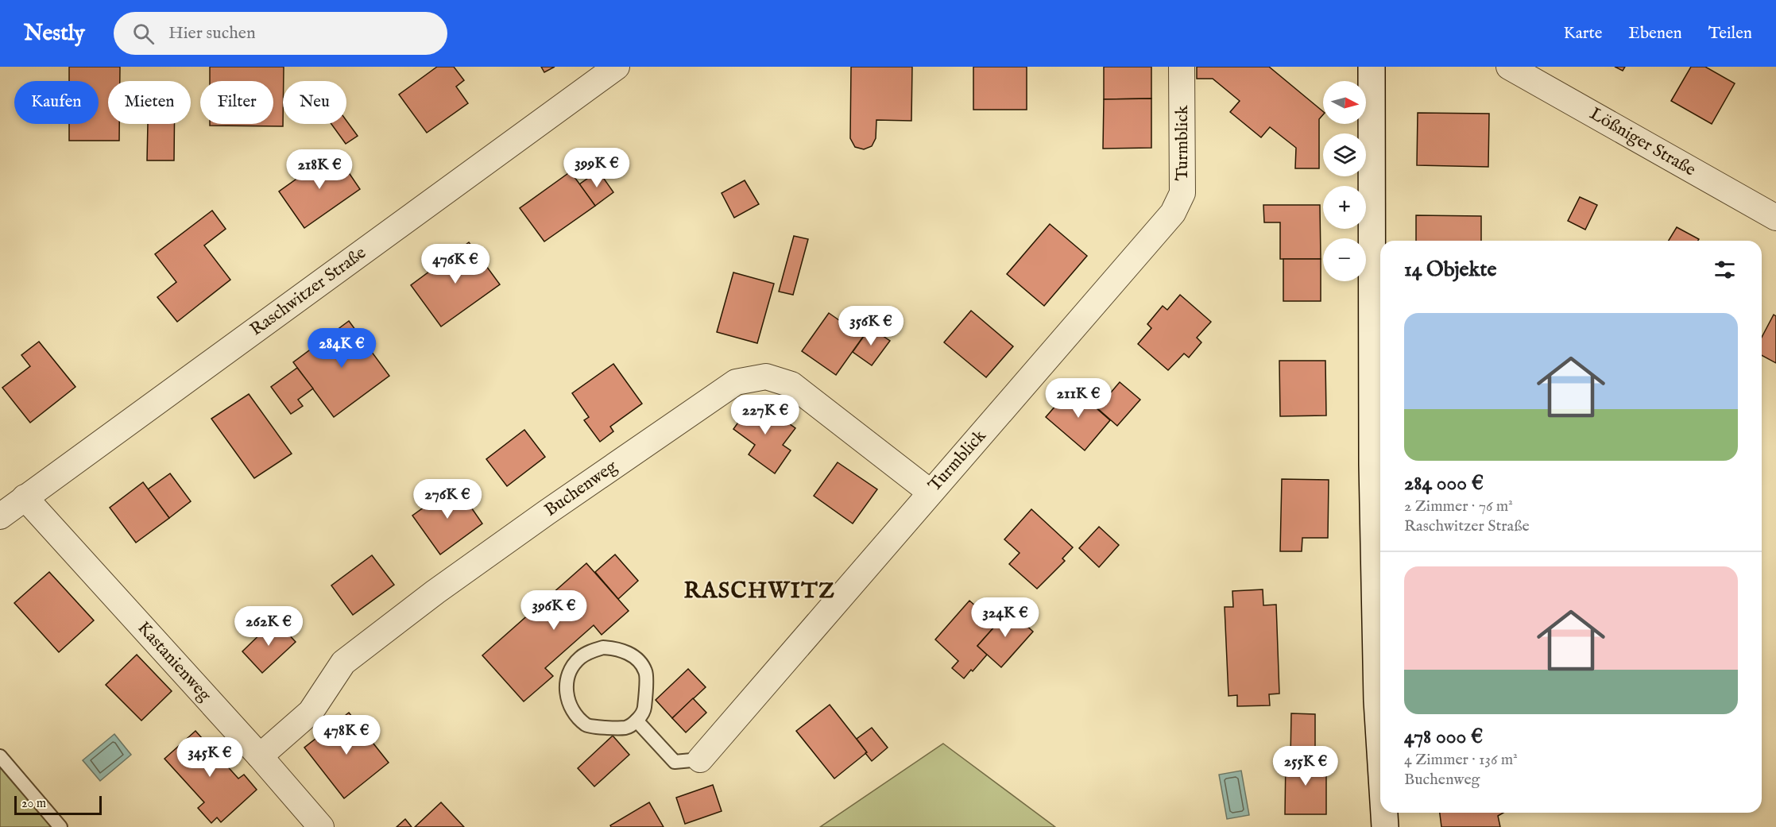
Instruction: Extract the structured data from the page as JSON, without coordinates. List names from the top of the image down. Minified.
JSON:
{"streets":{"street":["Lößniger Straße","Turmblick","Raschwitzer Straße","Buchenweg","Kastanienweg"]},"crossings":[["Turmblick","Buchenweg"],["Raschwitzer Straße","Kastanienweg"],["Buchenweg","Kastanienweg"]],"districts":["RASCHWITZ"],"scale_bar":"20 m","north":"right","page":{"header":"Nestly","search":"Hier suchen","nav":["Karte","Ebenen","Teilen"],"map_buttons":["+","−"],"chip":["Kaufen","Mieten","Filter","Neu"],"price":["399K €","218K €","476K €","356K €","284K €","211K €","227K €","276K €","396K €","324K €","262K €","478K €","345K €","255K €"],"heading":"14 Objekte","list":[{"name":"284 000 €","note":"2 Zimmer · 76 m² · Raschwitzer Straße"},{"name":"478 000 €","note":"4 Zimmer · 136 m² · Buchenweg"}],"scale":"20 m"}}
